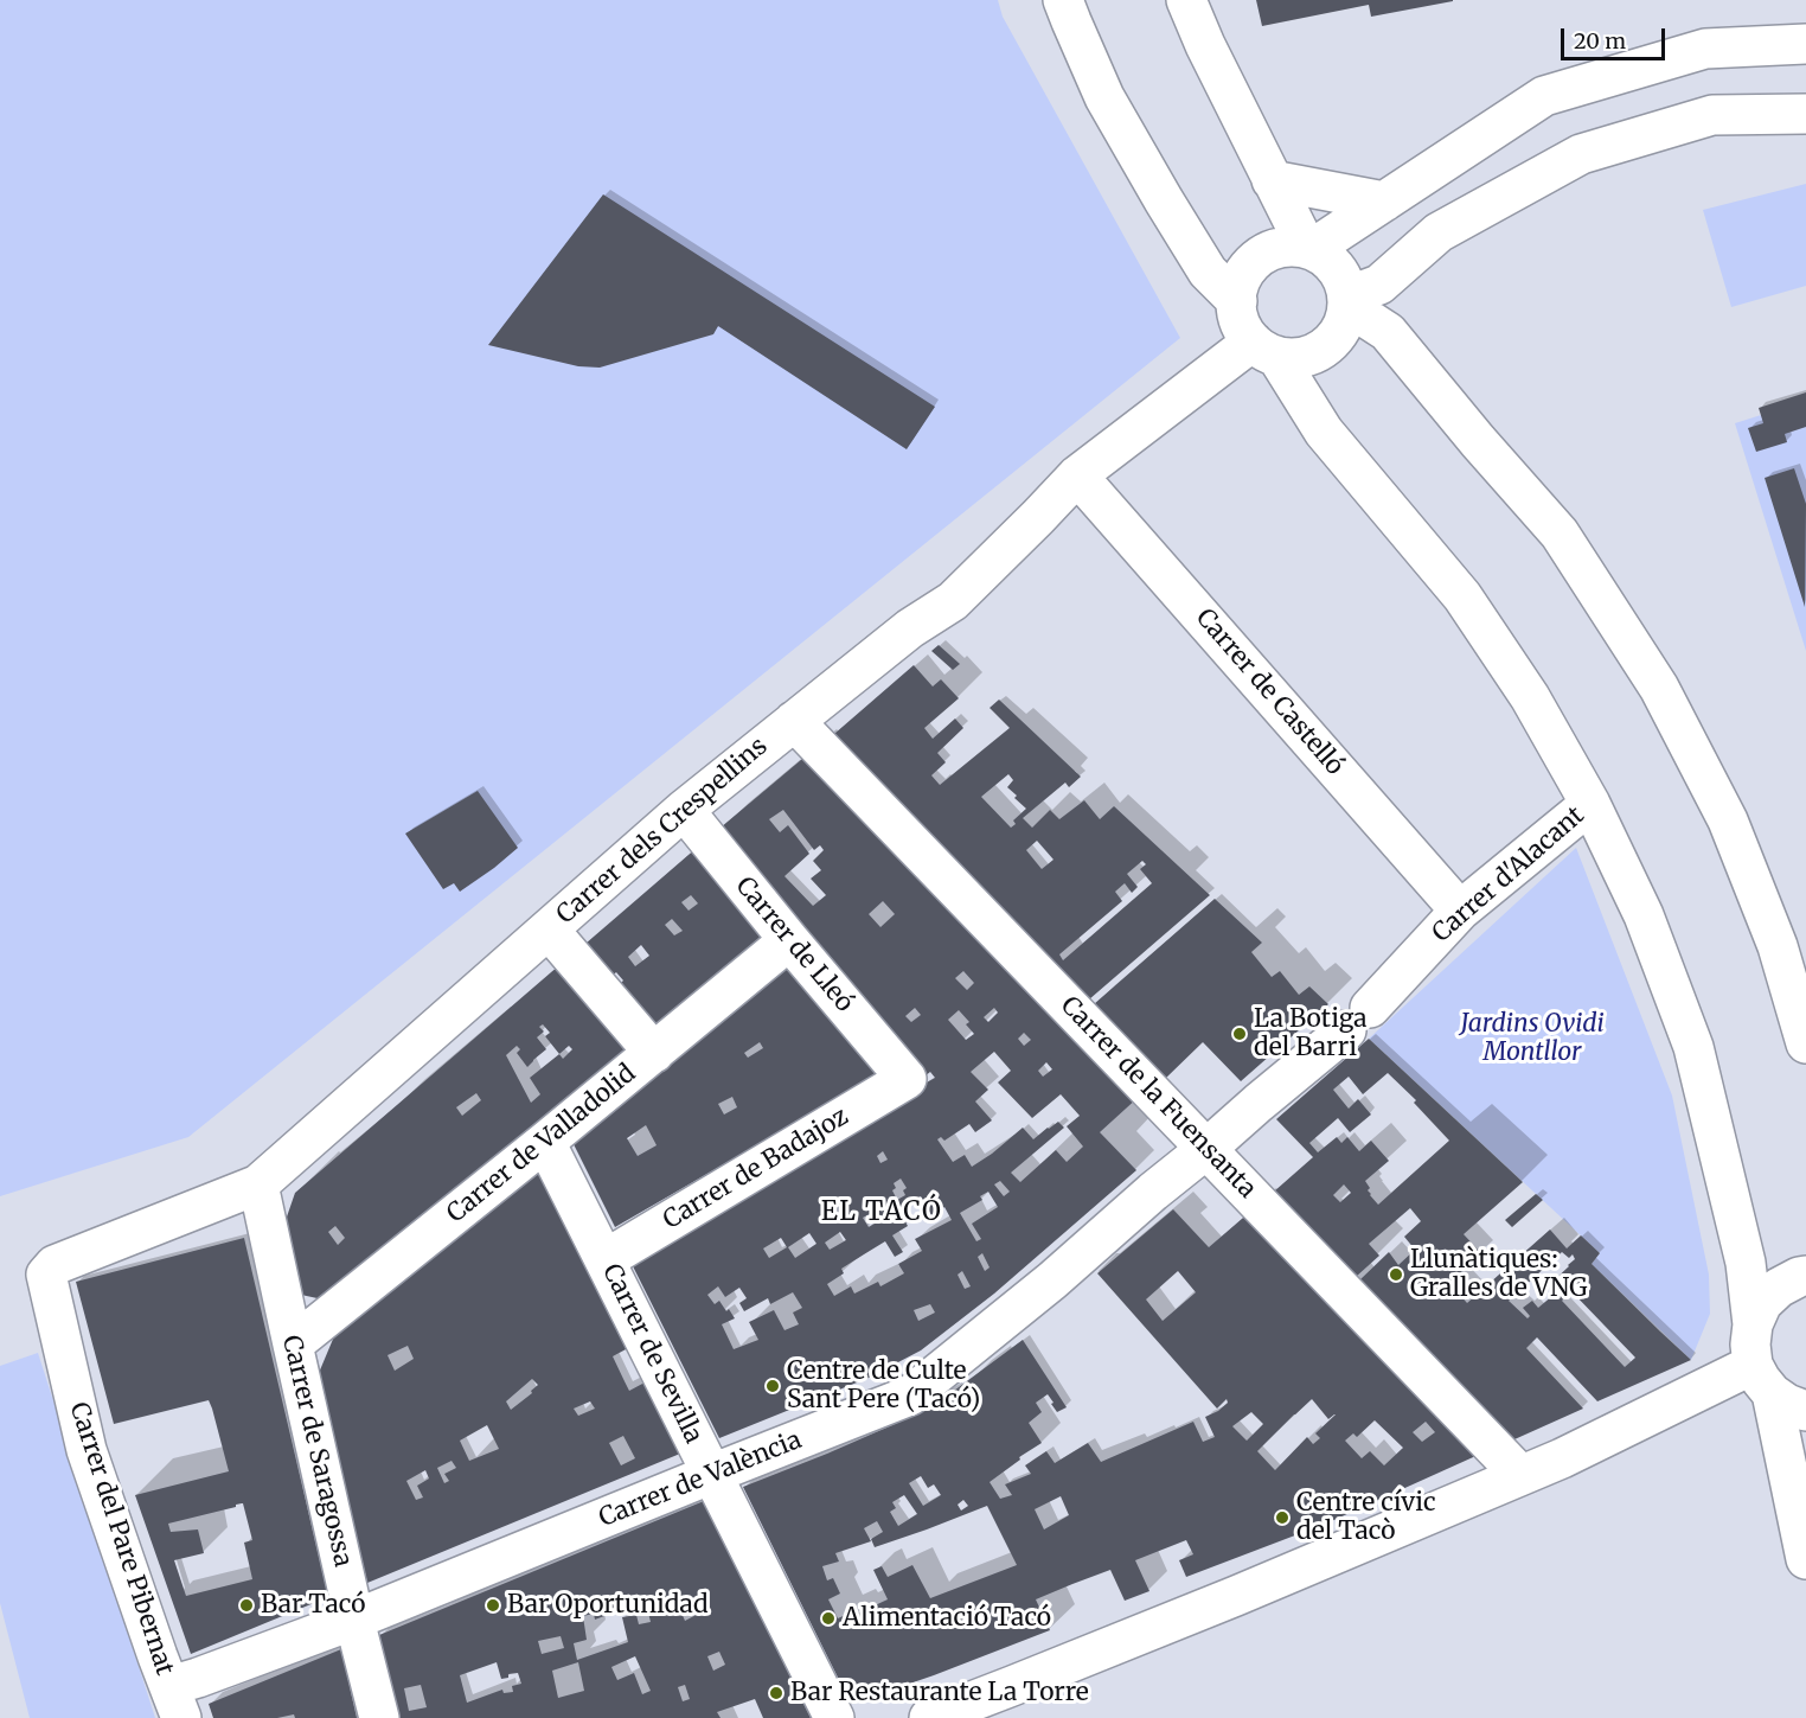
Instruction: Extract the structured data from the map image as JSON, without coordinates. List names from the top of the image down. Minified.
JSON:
{"streets":{"street":["Carrer de Castelló","Carrer dels Crespellins","Carrer d'Alacant","Carrer de Lleó","Carrer de la Fuensanta","Carrer de Valladolid","Carrer de Badajoz","Carrer de Sevilla","Carrer de Saragossa","Carrer de València","Carrer del Pare Pibernat"]},"crossings":[["Carrer de Castelló","Carrer dels Crespellins"],["Carrer de Castelló","Carrer d'Alacant"],["Carrer dels Crespellins","Carrer de Lleó"],["Carrer dels Crespellins","Carrer de la Fuensanta"],["Carrer dels Crespellins","Carrer de Saragossa"],["Carrer dels Crespellins","Carrer del Pare Pibernat"],["Carrer d'Alacant","Carrer de la Fuensanta"],["Carrer d'Alacant","Carrer de València"],["Carrer de Lleó","Carrer de Valladolid"],["Carrer de Lleó","Carrer de Badajoz"],["Carrer de la Fuensanta","Carrer de València"],["Carrer de Valladolid","Carrer de Sevilla"],["Carrer de Valladolid","Carrer de Saragossa"],["Carrer de Badajoz","Carrer de Sevilla"],["Carrer de Sevilla","Carrer de València"],["Carrer de Saragossa","Carrer de València"],["Carrer de València","Carrer del Pare Pibernat"]],"districts":["EL TACÓ"],"parks":["Jardins Ovidi Montllor"],"places":["La Botiga del Barri","Llunàtiques: Gralles de VNG","Centre de Culte Sant Pere (Tacó)","Centre cívic del Tacò","Bar Tacó","Bar Oportunidad","Alimentació Tacó","Bar Restaurante La Torre"],"scale_bar":"20 m"}
